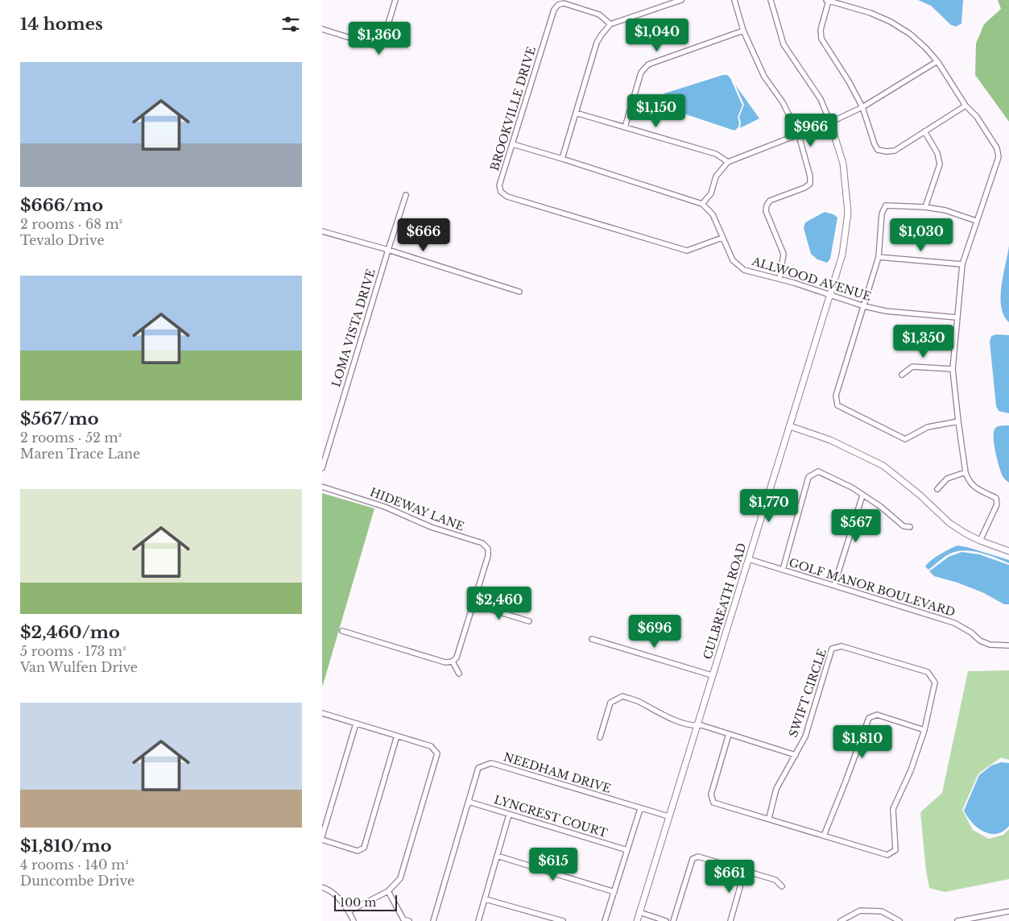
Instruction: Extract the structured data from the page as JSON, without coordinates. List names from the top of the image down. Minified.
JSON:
{"streets":{"street":["BROOKVILLE DRIVE","ALLWOOD AVENUE","LOMA VISTA DRIVE","HIDEWAY LANE","GOLF MANOR BOULEVARD","CULBREATH ROAD","SWIFT CIRCLE","NEEDHAM DRIVE","LYNCREST COURT"]},"crossings":[["BROOKVILLE DRIVE","ALLWOOD AVENUE"],["ALLWOOD AVENUE","CULBREATH ROAD"],["GOLF MANOR BOULEVARD","CULBREATH ROAD"],["CULBREATH ROAD","NEEDHAM DRIVE"],["NEEDHAM DRIVE","LYNCREST COURT"]],"scale_bar":"100 m","page":{"heading":"14 homes","price":["$1,040","$1,360","$1,150","$966","$666","$1,030","$1,350","$1,770","$567","$2,460","$696","$1,810","$615","$661"],"list":[{"name":"$666/mo","note":"2 rooms · 68 m² · Tevalo Drive"},{"name":"$567/mo","note":"2 rooms · 52 m² · Maren Trace Lane"},{"name":"$2,460/mo","note":"5 rooms · 173 m² · Van Wulfen Drive"},{"name":"$1,810/mo","note":"4 rooms · 140 m² · Duncombe Drive"}],"scale":"100 m"}}
